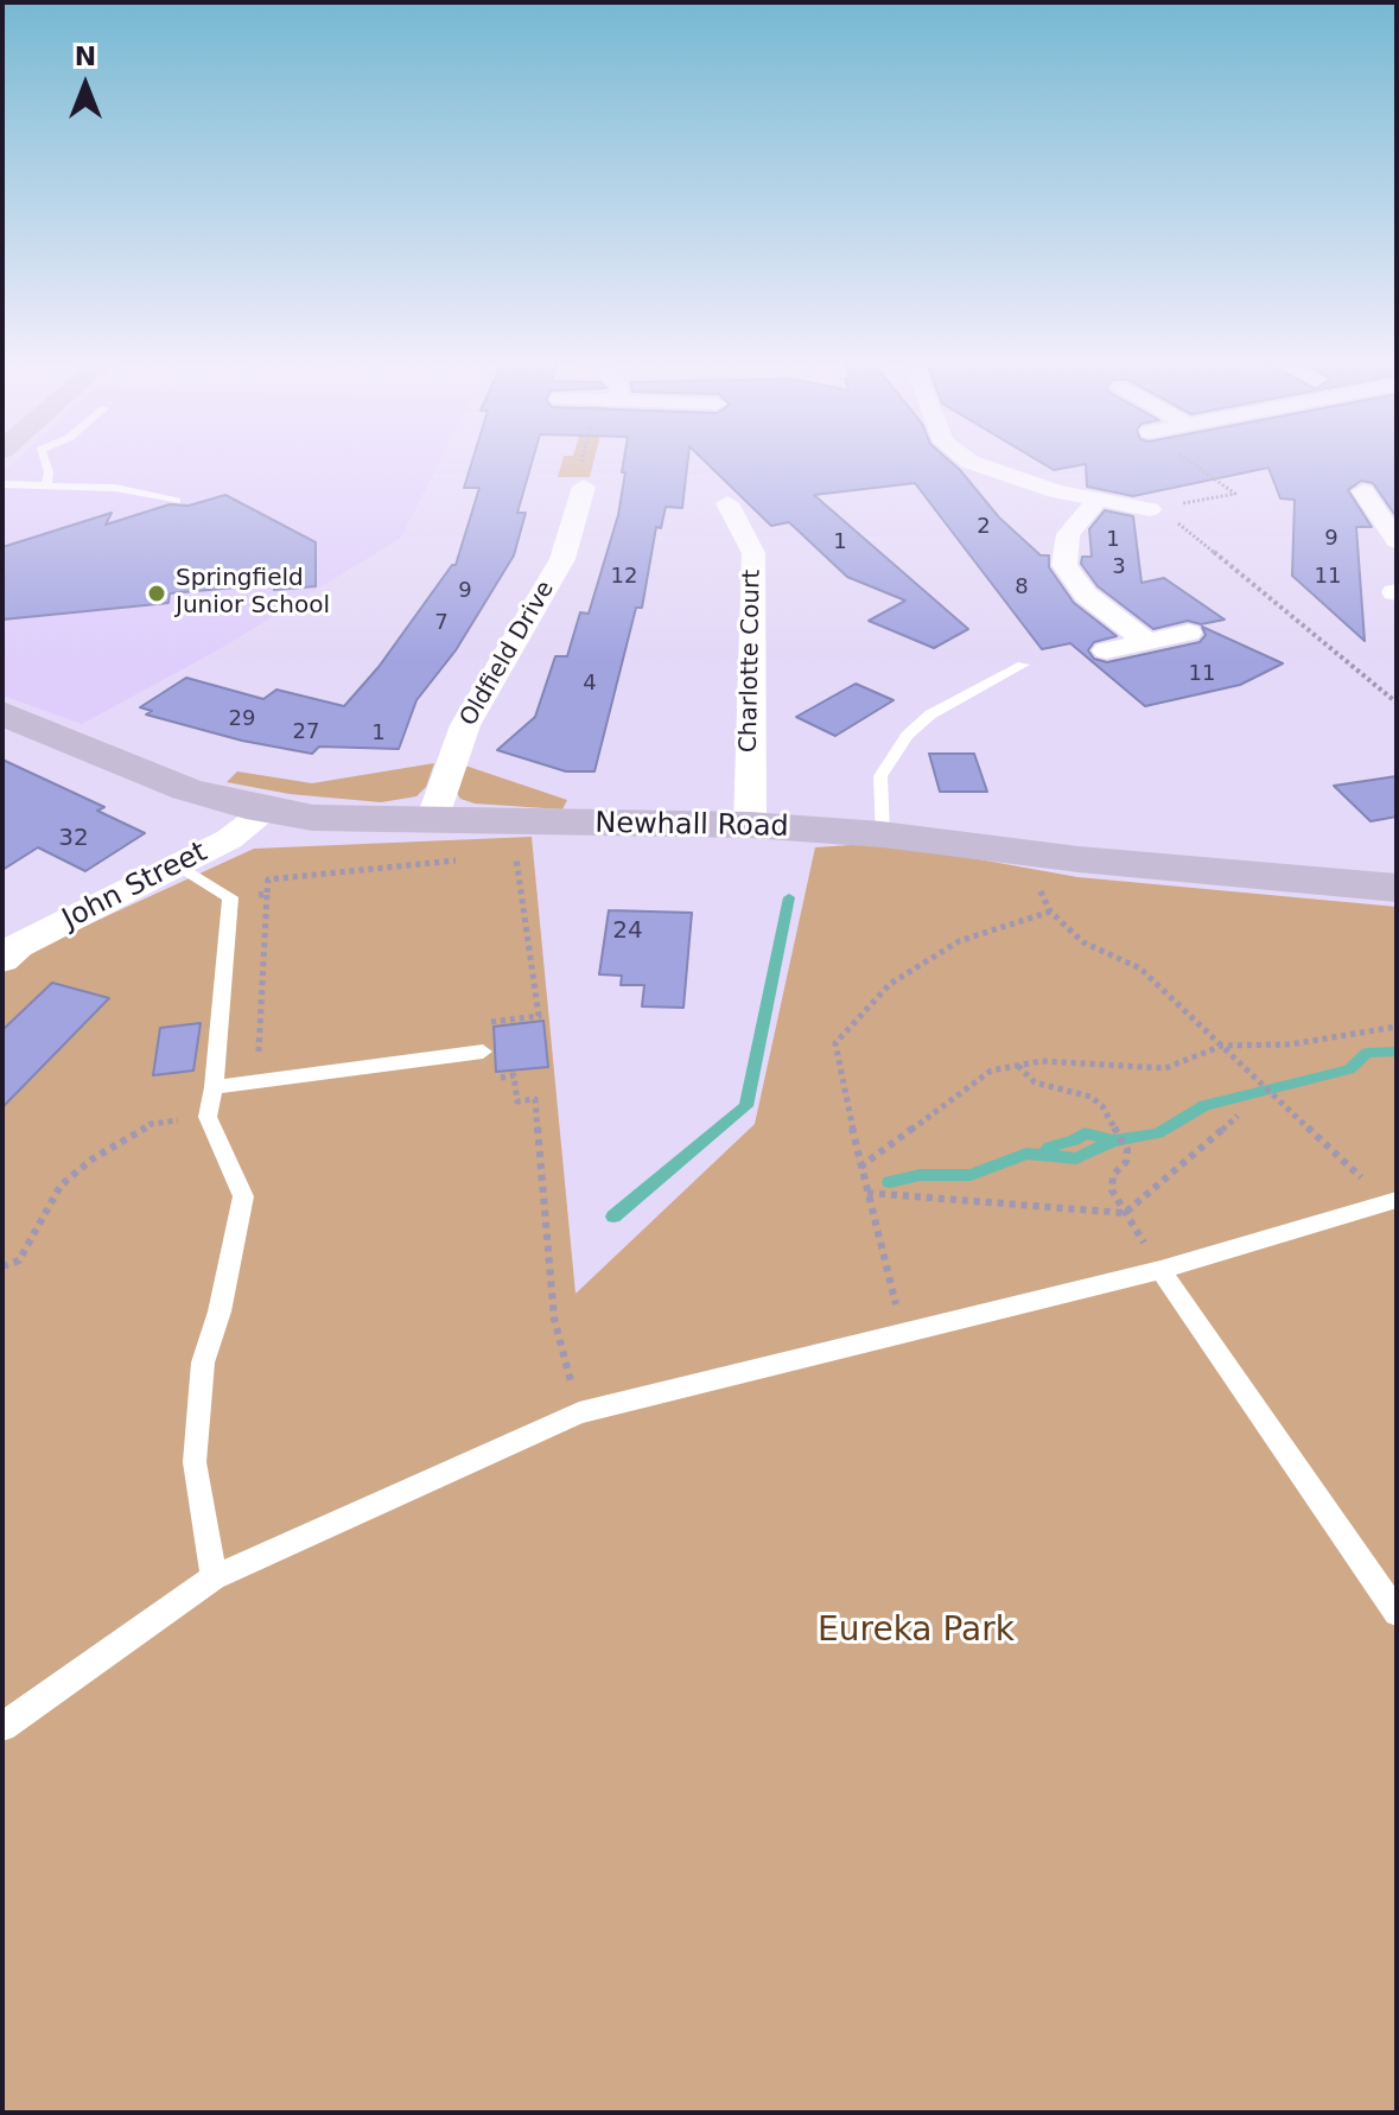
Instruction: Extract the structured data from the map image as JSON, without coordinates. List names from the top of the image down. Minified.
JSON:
{"streets":{"main road":["Newhall Road"],"street":["Oldfield Drive","Charlotte Court","John Street"]},"crossings":[["Oldfield Drive","Newhall Road"],["Charlotte Court","Newhall Road"],["Newhall Road","John Street"]],"parks":["Eureka Park"],"places":["Springfield Junior School"],"house_numbers":["2","9","1","1","3","12","11","8","9","7","11","4","29","27","1","32","24"],"north":"top"}
